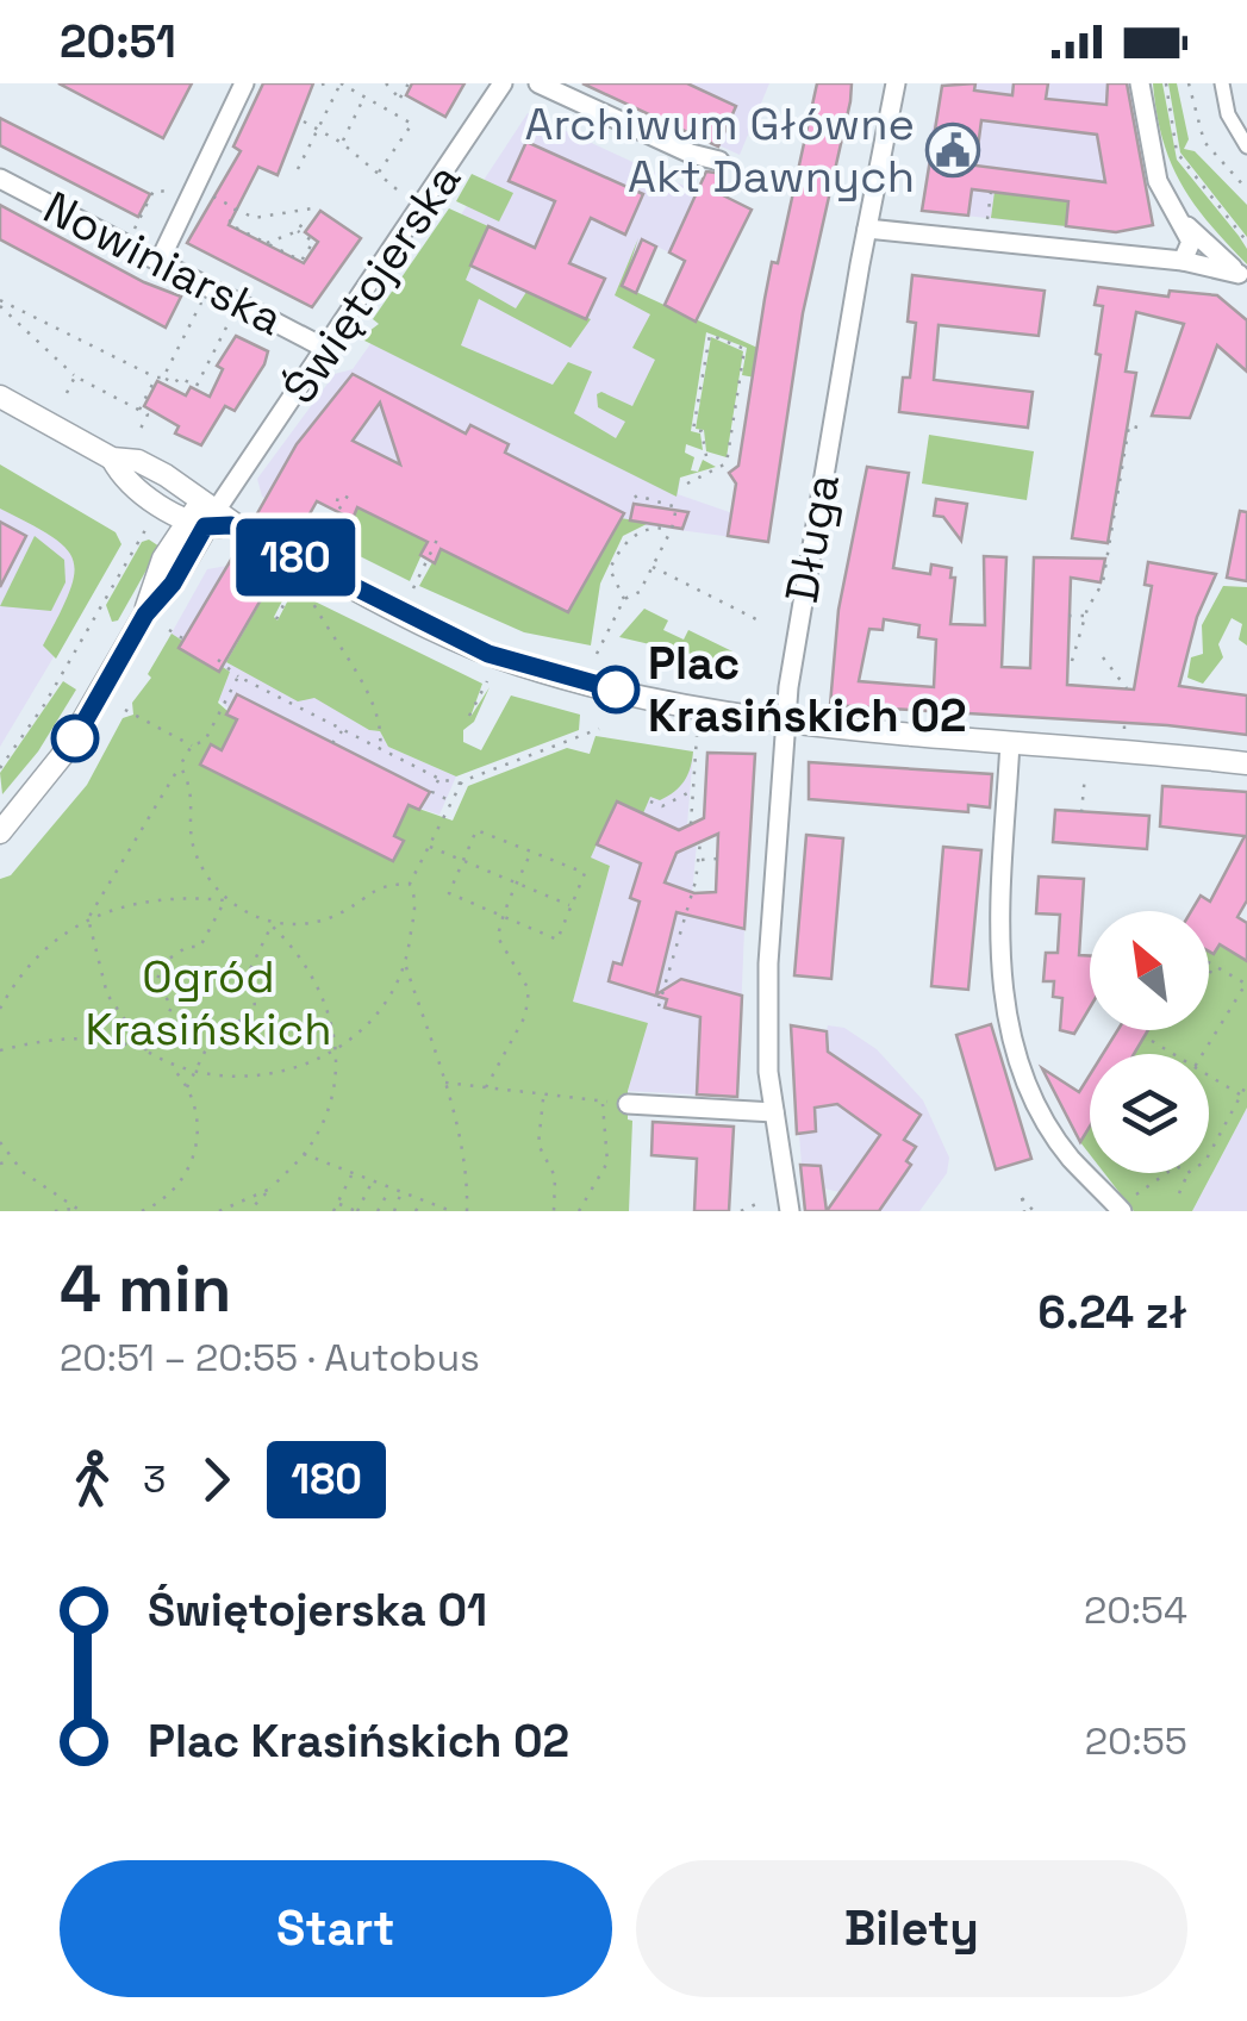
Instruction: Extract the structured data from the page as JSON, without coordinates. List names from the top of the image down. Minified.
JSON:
{"streets":{"street":["Nowiniarska","Świętojerska","Długa"]},"crossings":[["Nowiniarska","Świętojerska"]],"parks":["Ogród Krasińskich"],"places":{"public building":["Archiwum Główne Akt Dawnych"],"other":["Plac Krasińskich 02"]},"lines":["bus line 180"],"north":"top left","page":{"status":"20:51","on_map":"180","heading":["4 min","20:51 – 20:55 · Autobus","6.24 zł"],"legs":["3","180"],"list":[{"name":"Świętojerska 01","value":"20:54"},{"name":"Plac Krasińskich 02","value":"20:55"}],"buttons":["Start","Bilety"]}}
